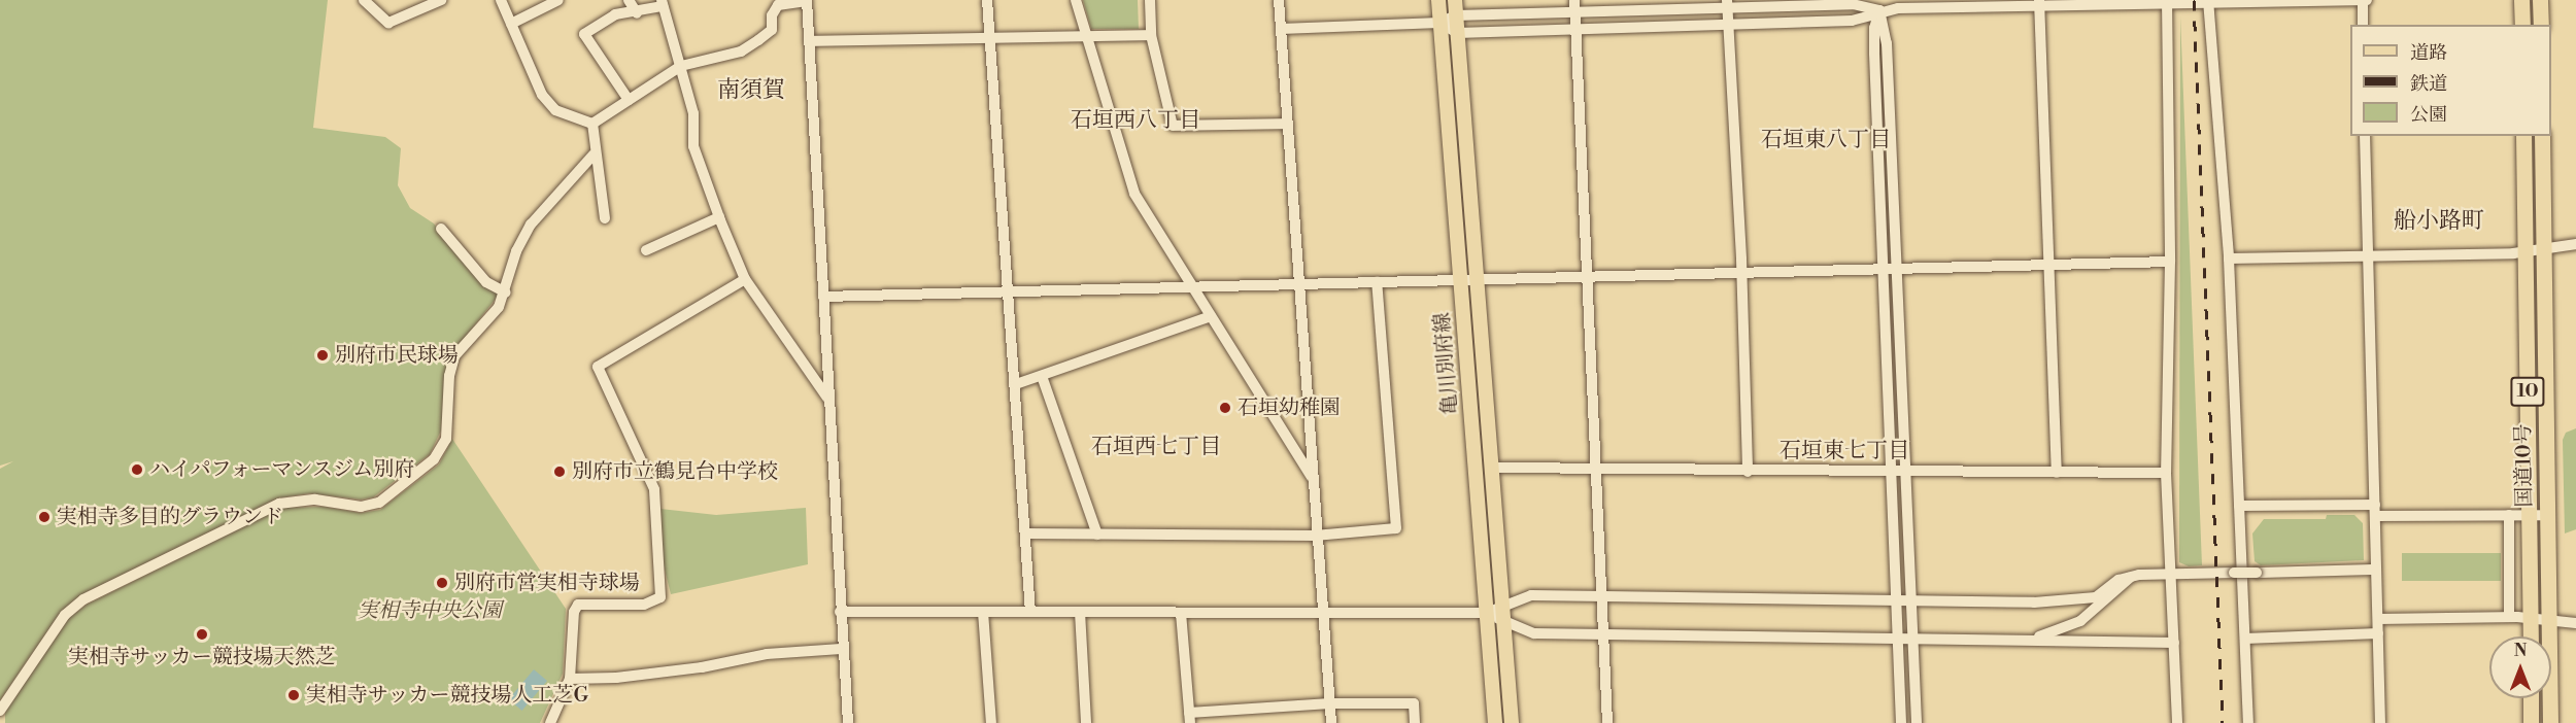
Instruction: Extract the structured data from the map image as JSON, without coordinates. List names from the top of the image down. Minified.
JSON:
{"streets":{"highway":["10","国道10号"],"main road":["亀川別府線"]},"districts":["南須賀","石垣西八丁目","石垣東八丁目","船小路町","石垣西七丁目","石垣東七丁目"],"parks":["実相寺中央公園"],"places":["別府市民球場","石垣幼稚園","ハイパフォーマンスジム別府","別府市立鶴見台中学校","実相寺多目的グラウンド","別府市営実相寺球場","実相寺サッカー競技場天然芝","実相寺サッカー競技場人工芝G"],"legend":["道路","鉄道","公園"],"north":"top"}
